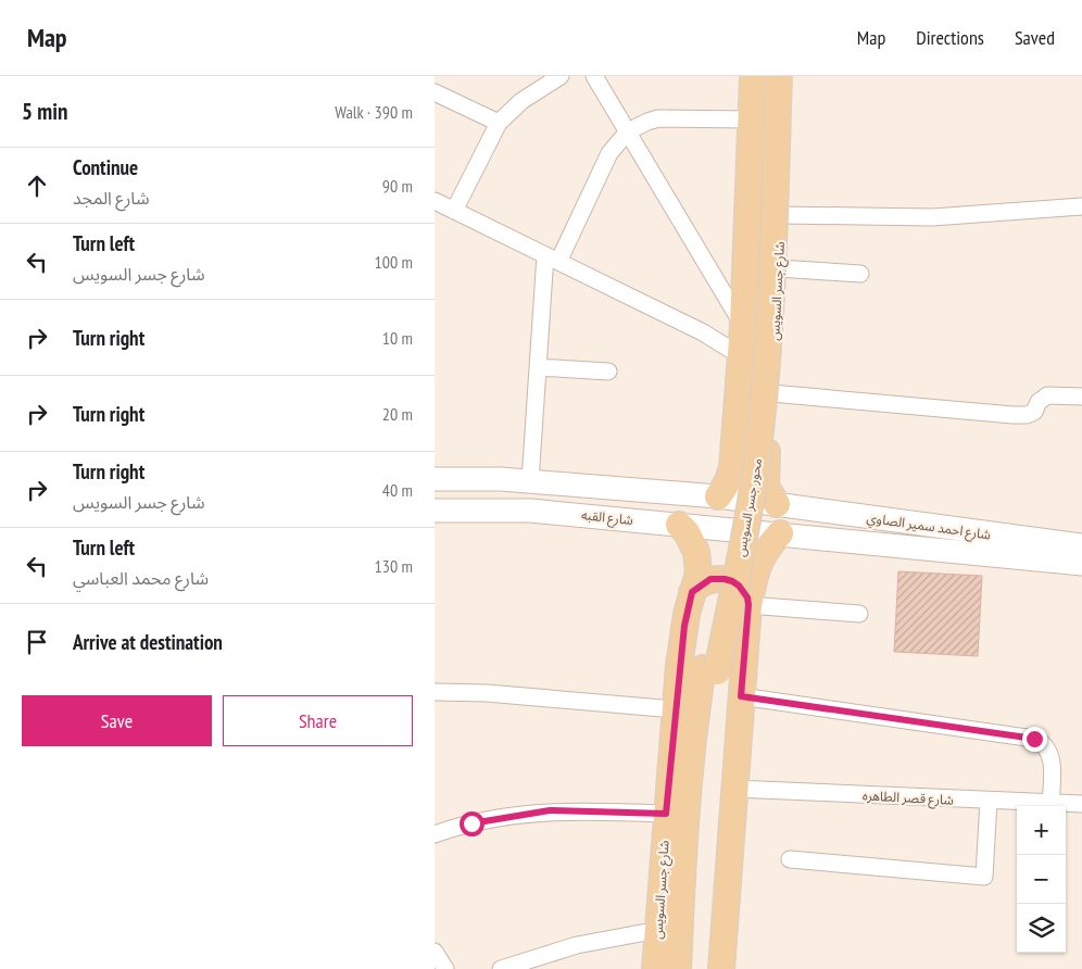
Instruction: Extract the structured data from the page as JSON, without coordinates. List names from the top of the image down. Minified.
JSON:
{"streets":{"main road":["شارع جسر السويس","محور جسر السويس","شارع القبه","شارع احمد سمير الصاوي"],"street":["شارع قصر الطاهره"]},"crossings":[["شارع جسر السويس","شارع القبه"],["شارع جسر السويس","شارع احمد سمير الصاوي"],["شارع القبه","شارع احمد سمير الصاوي"]],"page":{"header":"Map","nav":["Map","Directions","Saved"],"heading":["5 min","Walk · 390 m"],"list":[["Continue","شارع المجد","90 m"],["Turn left","شارع جسر السويس","100 m"],["Turn right","10 m"],["Turn right","20 m"],["Turn right","شارع جسر السويس","40 m"],["Turn left","شارع محمد العباسي","130 m"],"Arrive at destination"],"buttons":["Save","Share"],"map_buttons":["+","−"]}}
